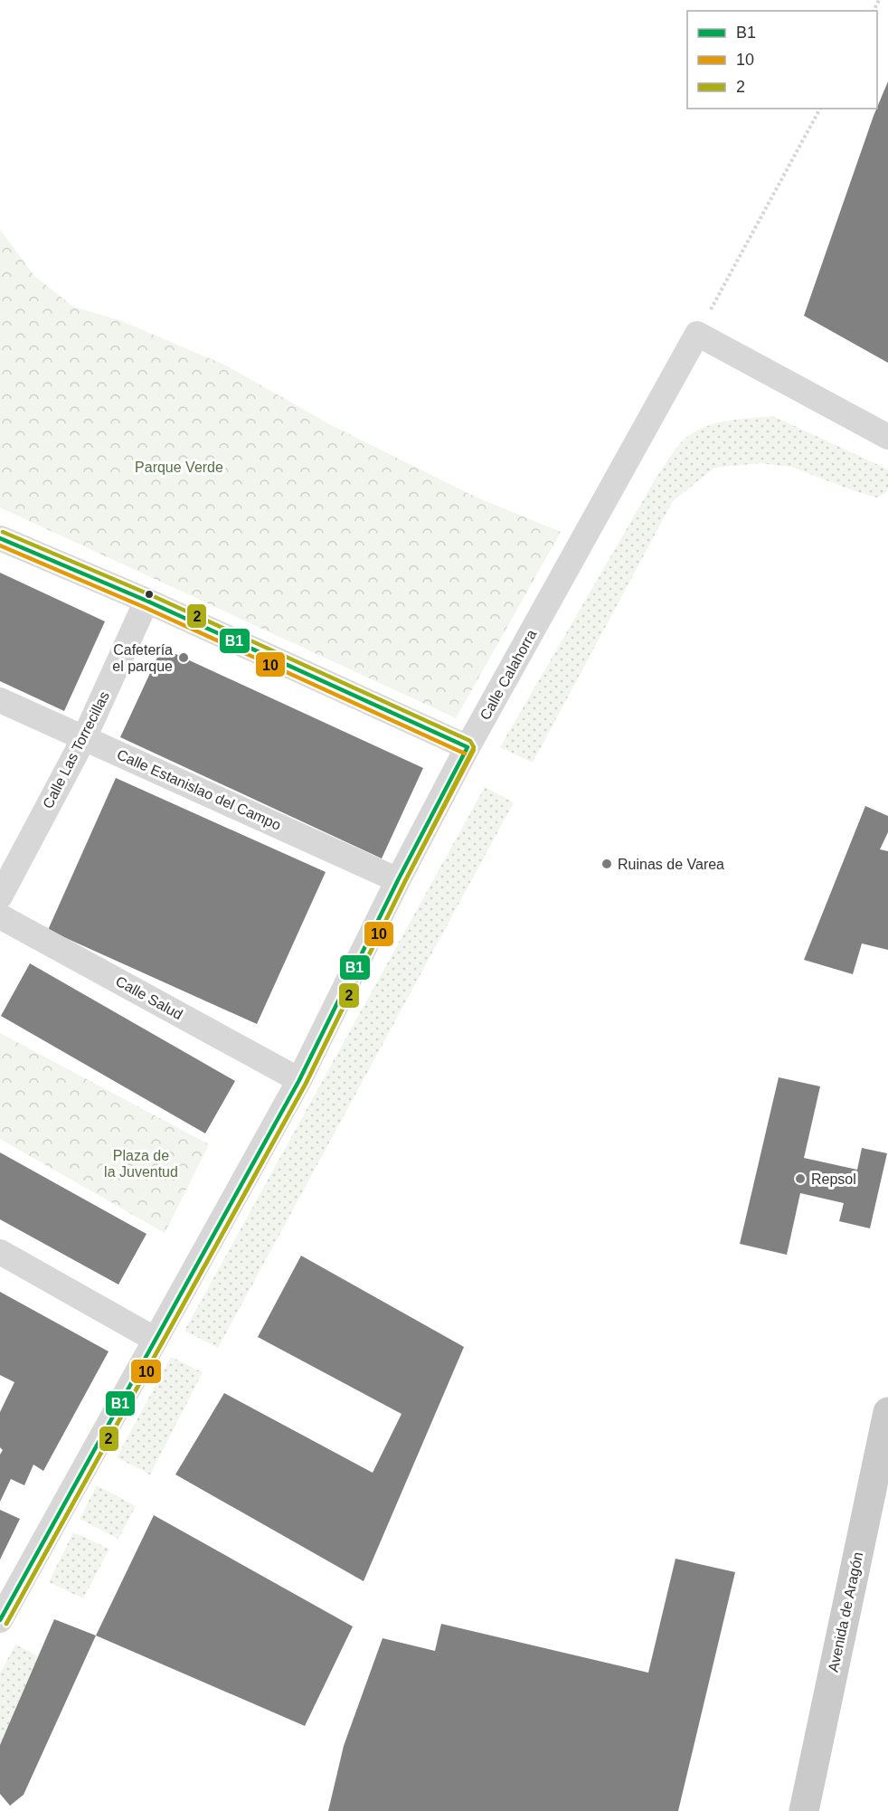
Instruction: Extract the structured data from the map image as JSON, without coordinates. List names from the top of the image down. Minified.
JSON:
{"streets":{"main road":["Avenida de Aragón"],"street":["Calle Calahorra","Calle Las Torrecillas","Calle Estanislao del Campo","Calle Salud"]},"crossings":[["Calle Calahorra","Calle Estanislao del Campo"],["Calle Calahorra","Calle Salud"],["Calle Las Torrecillas","Calle Estanislao del Campo"]],"parks":["Parque Verde","Plaza de la Juventud"],"places":["Cafetería el parque","Ruinas de Varea","Repsol"],"lines":["transit line 2","transit line B1","transit line 10"],"legend":["B1","10","2"]}
